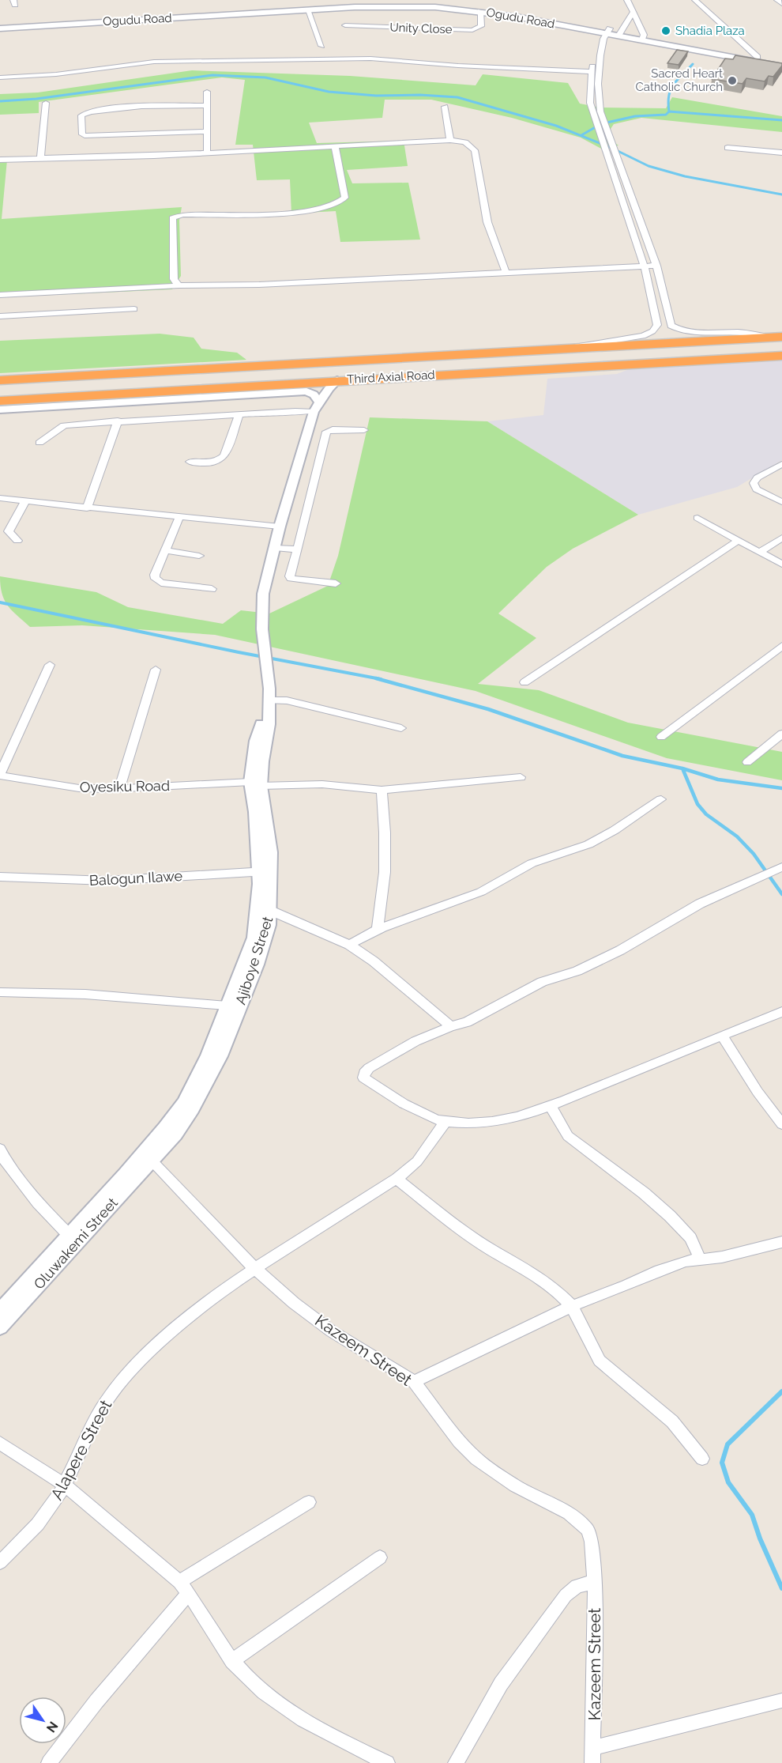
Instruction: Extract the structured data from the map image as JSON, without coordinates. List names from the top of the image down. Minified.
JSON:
{"streets":{"highway":["Third Axial Road"],"main road":["Ogudu Road"],"street":["Unity Close","Oyesiku Road","Balogun Ilawe","Ajiboye Street","Oluwakemi Street","Kazeem Street","Alapere Street"]},"crossings":[["Ogudu Road","Unity Close"],["Oyesiku Road","Ajiboye Street"],["Balogun Ilawe","Ajiboye Street"],["Ajiboye Street","Oluwakemi Street"],["Ajiboye Street","Kazeem Street"],["Oluwakemi Street","Kazeem Street"],["Kazeem Street","Alapere Street"]],"places":["Shadia Plaza","Sacred Heart Catholic Church"],"north":"bottom right"}
